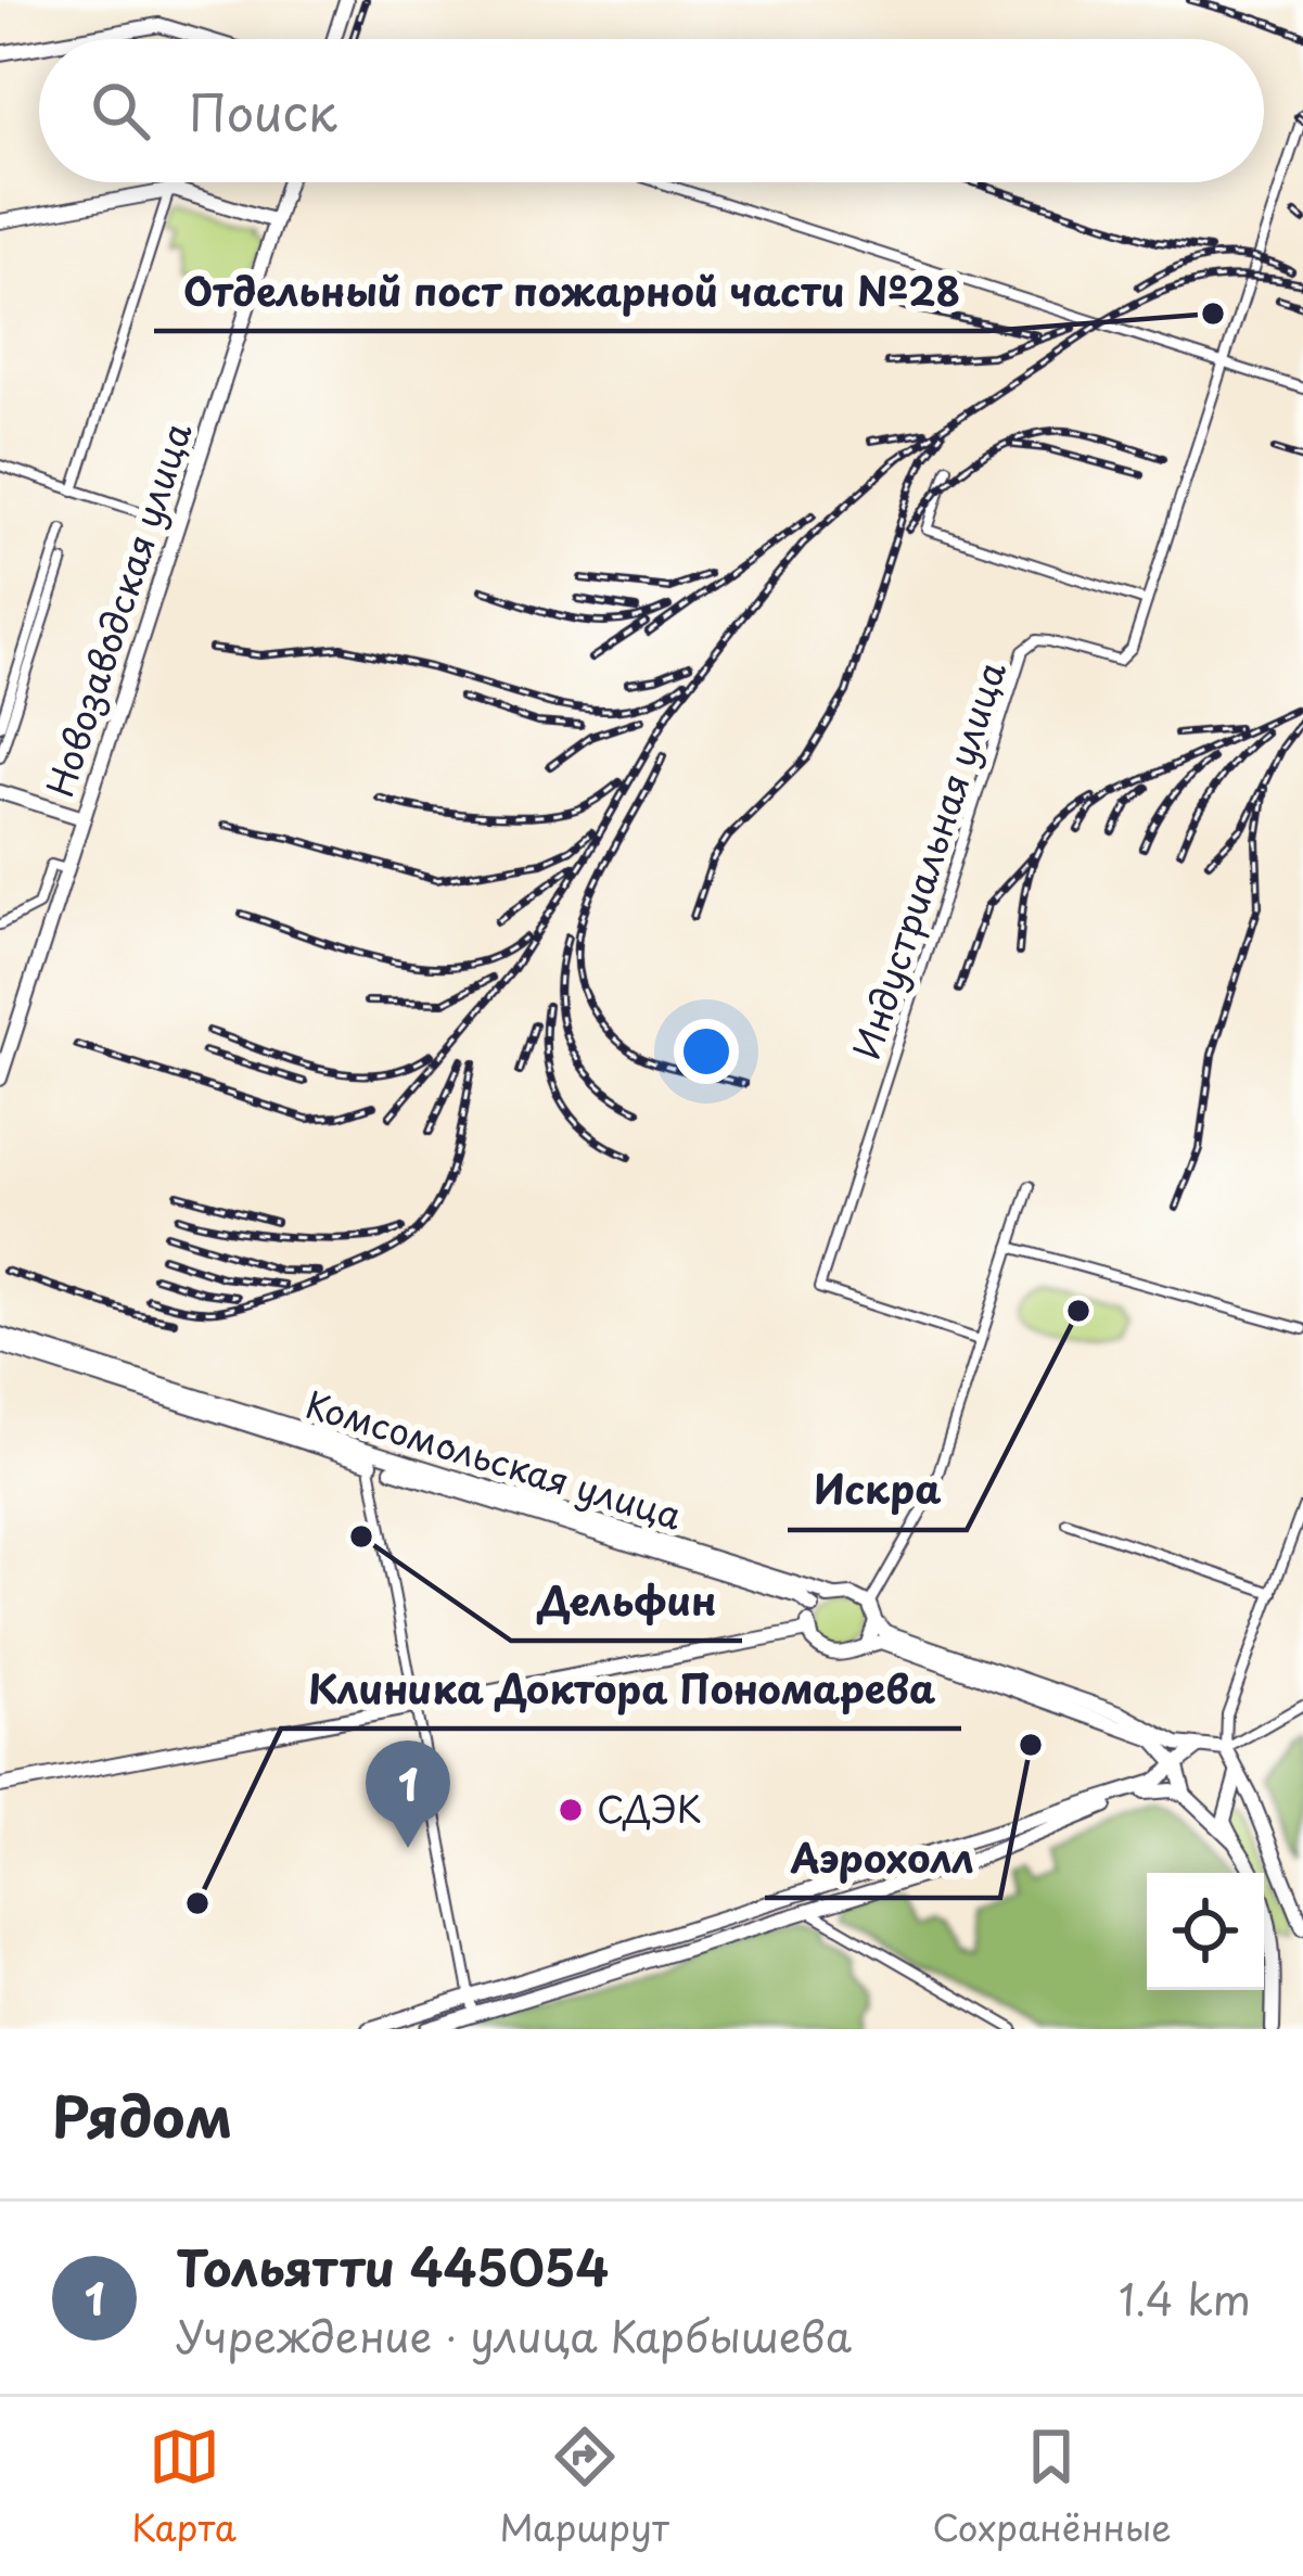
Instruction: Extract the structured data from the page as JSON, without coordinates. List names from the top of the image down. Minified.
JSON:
{"streets":{"main road":["Новозаводская улица","Комсомольская улица"],"street":["Индустриальная улица"]},"places":["Отдельный пост пожарной части №28","Искра","Дельфин","Аэрохолл","СДЭК","Клиника Доктора Пономарева"],"page":{"search":"Поиск","pins":"1","heading":"Рядом","list":[{"mark":"1","name":"Тольятти 445054","note":"Учреждение · улица Карбышева","value":"1.4 km"}],"nav":["Карта","Маршрут","Сохранённые"]}}
